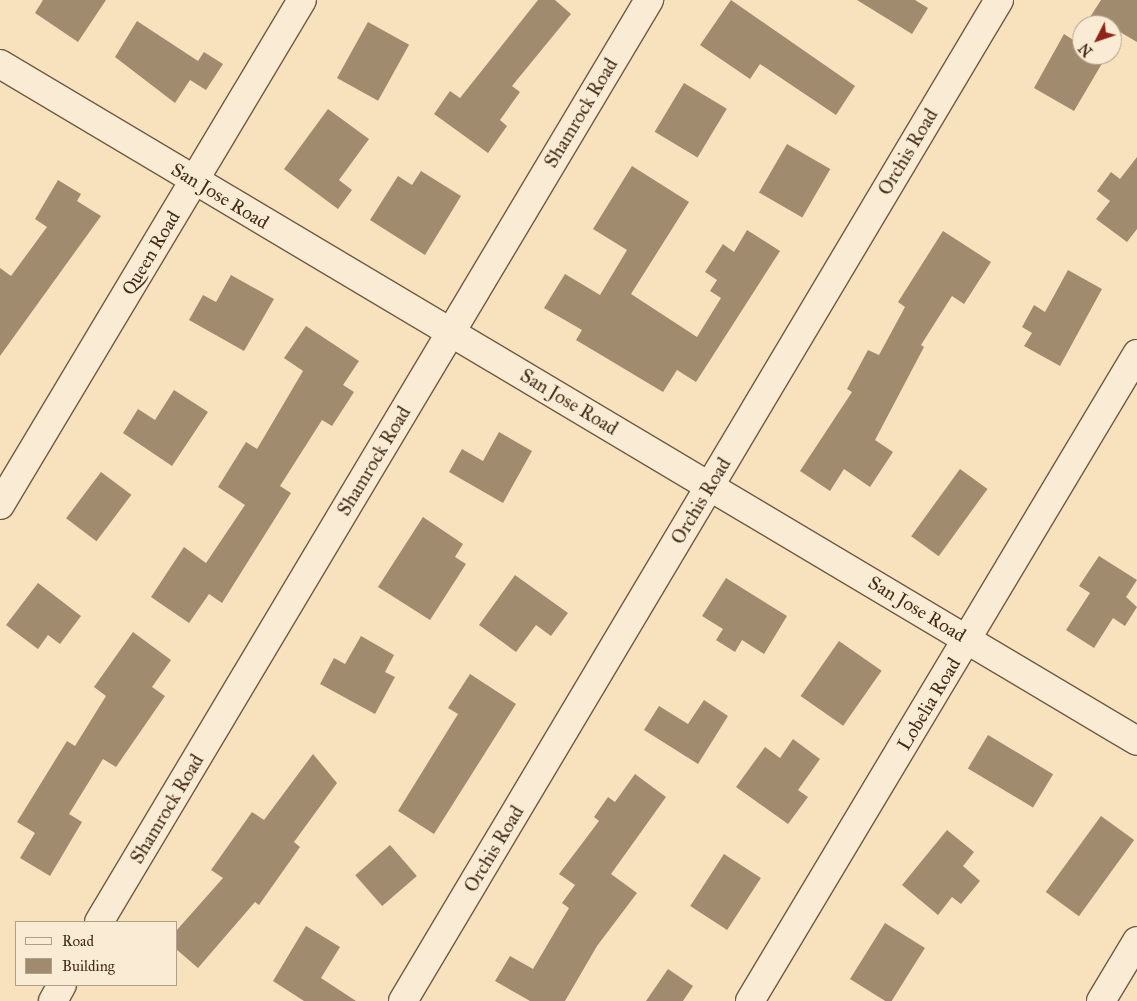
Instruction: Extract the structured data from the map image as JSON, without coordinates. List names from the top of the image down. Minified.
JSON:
{"streets":{"street":["Shamrock Road","Orchis Road","San Jose Road","Queen Road","Lobelia Road"]},"crossings":[["Shamrock Road","San Jose Road"],["Orchis Road","San Jose Road"],["San Jose Road","Queen Road"],["San Jose Road","Lobelia Road"]],"legend":["Road","Building"],"north":"bottom left"}
